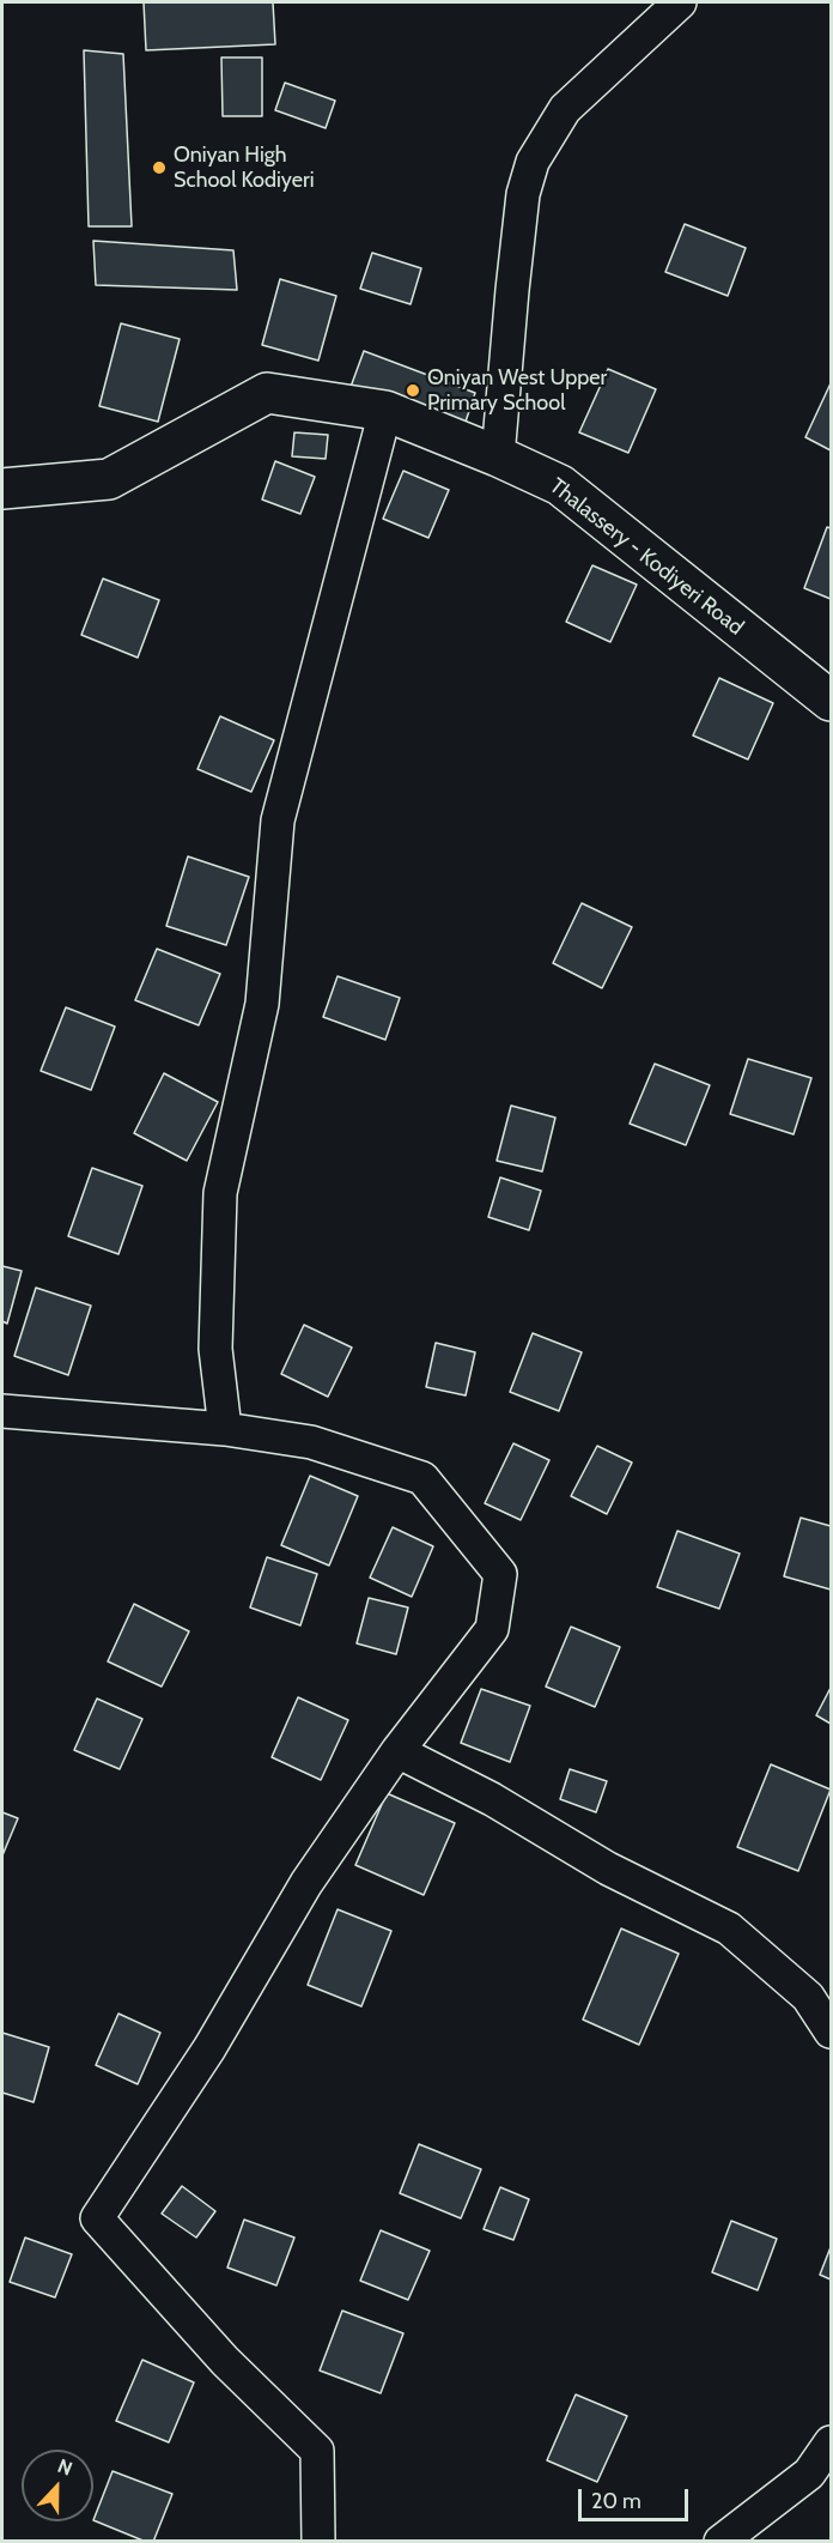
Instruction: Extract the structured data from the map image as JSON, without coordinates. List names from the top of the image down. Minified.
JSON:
{"streets":{"main road":["Thalassery - Kodiyeri Road"]},"places":["Oniyan High School Kodiyeri","Oniyan West Upper Primary School"],"scale_bar":"20 m","north":"top"}
